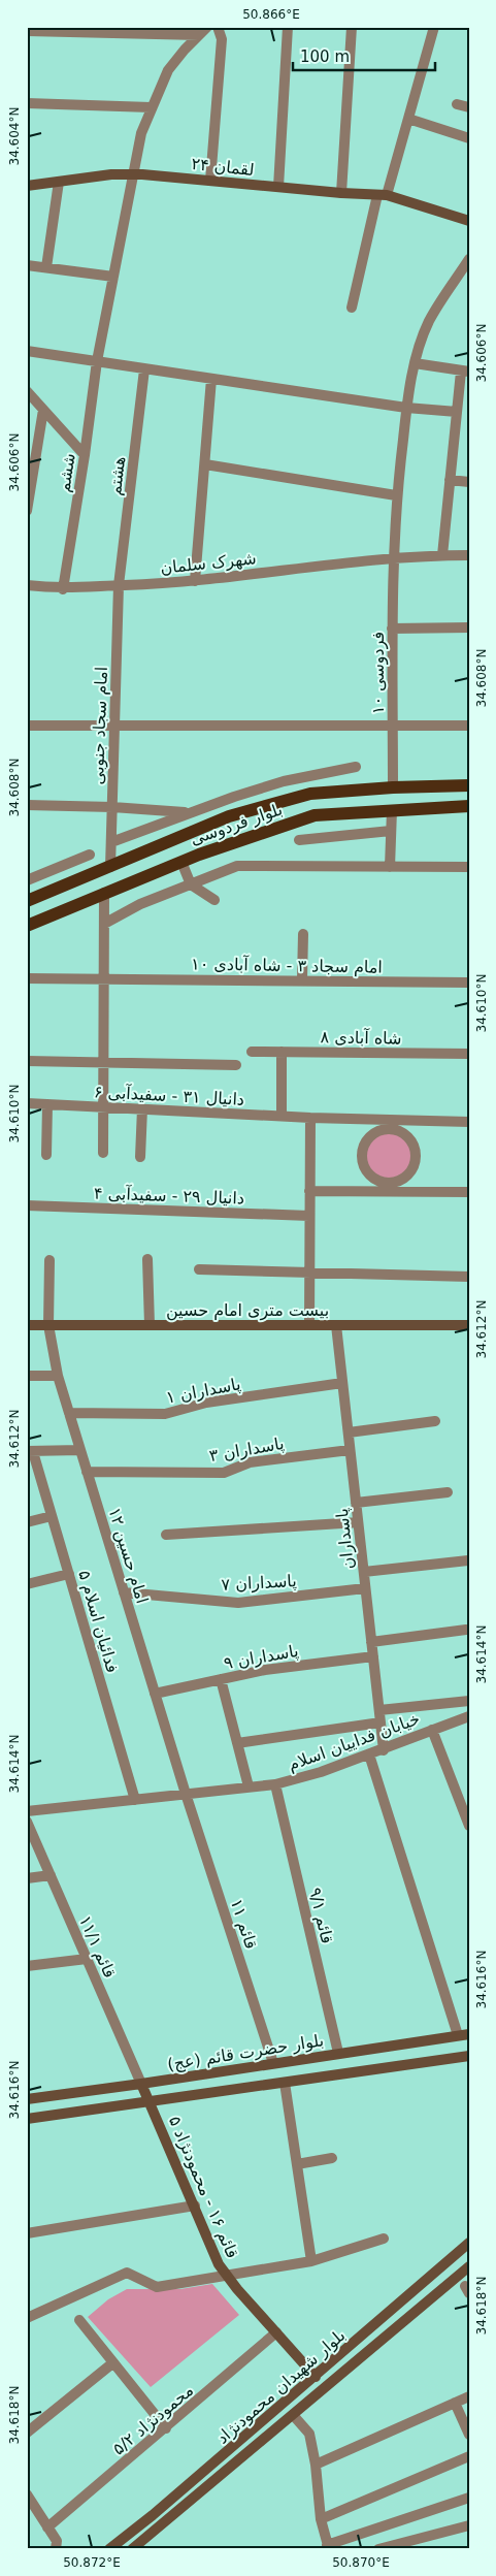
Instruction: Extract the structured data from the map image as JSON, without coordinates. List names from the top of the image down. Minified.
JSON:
{"streets":{"main road":["لقمان ۲۴","بلوار فردوسی","بیست متری امام حسین","بلوار حضرت قائم (عج)","قائم ۱۶ - محمودنژاد ۵","بلوار شهیدان محمودنژاد"],"street":["ششم","هشتم","شهرک سلمان","فردوسی ۱۰","امام سجاد جنوبی","امام سجاد ۳ - شاه آبادی ۱۰","شاه آبادی ۸","دانیال ۳۱ - سفیدآبی ۶","دانیال ۲۹ - سفیدآبی ۴","پاسداران ۱","پاسداران ۳","پاسداران","امام حسین ۱۲","پاسداران ۷","فدائیان اسلام ۵","پاسداران ۹","خیابان فداییان اسلام","قائم ۹/۱","قائم ۱۱","قائم ۱۱/۱","محمودنژاد ۵/۲"]},"crossings":[["لقمان ۲۴","ششم"],["ششم","شهرک سلمان"],["هشتم","شهرک سلمان"],["هشتم","امام سجاد جنوبی"],["شهرک سلمان","فردوسی ۱۰"],["شهرک سلمان","امام سجاد جنوبی"],["فردوسی ۱۰","بلوار فردوسی"],["امام سجاد جنوبی","بلوار فردوسی"],["بیست متری امام حسین","پاسداران"],["بیست متری امام حسین","امام حسین ۱۲"],["پاسداران ۱","پاسداران"],["پاسداران ۱","امام حسین ۱۲"],["پاسداران ۳","پاسداران"],["پاسداران ۳","امام حسین ۱۲"],["پاسداران","پاسداران ۷"],["پاسداران","پاسداران ۹"],["پاسداران","خیابان فداییان اسلام"],["امام حسین ۱۲","پاسداران ۷"],["امام حسین ۱۲","پاسداران ۹"],["امام حسین ۱۲","خیابان فداییان اسلام"],["امام حسین ۱۲","قائم ۱۱"],["فدائیان اسلام ۵","خیابان فداییان اسلام"],["خیابان فداییان اسلام","قائم ۹/۱"],["خیابان فداییان اسلام","قائم ۱۱"],["قائم ۹/۱","بلوار حضرت قائم (عج)"],["قائم ۱۱","بلوار حضرت قائم (عج)"],["قائم ۱۱/۱","بلوار حضرت قائم (عج)"],["قائم ۱۱/۱","قائم ۱۶ - محمودنژاد ۵"],["بلوار حضرت قائم (عج)","قائم ۱۶ - محمودنژاد ۵"],["قائم ۱۶ - محمودنژاد ۵","بلوار شهیدان محمودنژاد"],["قائم ۱۶ - محمودنژاد ۵","محمودنژاد ۵/۲"]],"scale_bar":"100 m","coordinates":["50.866°E","34.604°N","34.606°N","34.608°N","34.610°N","34.612°N","34.614°N","34.616°N","34.618°N","50.872°E","50.870°E"]}
